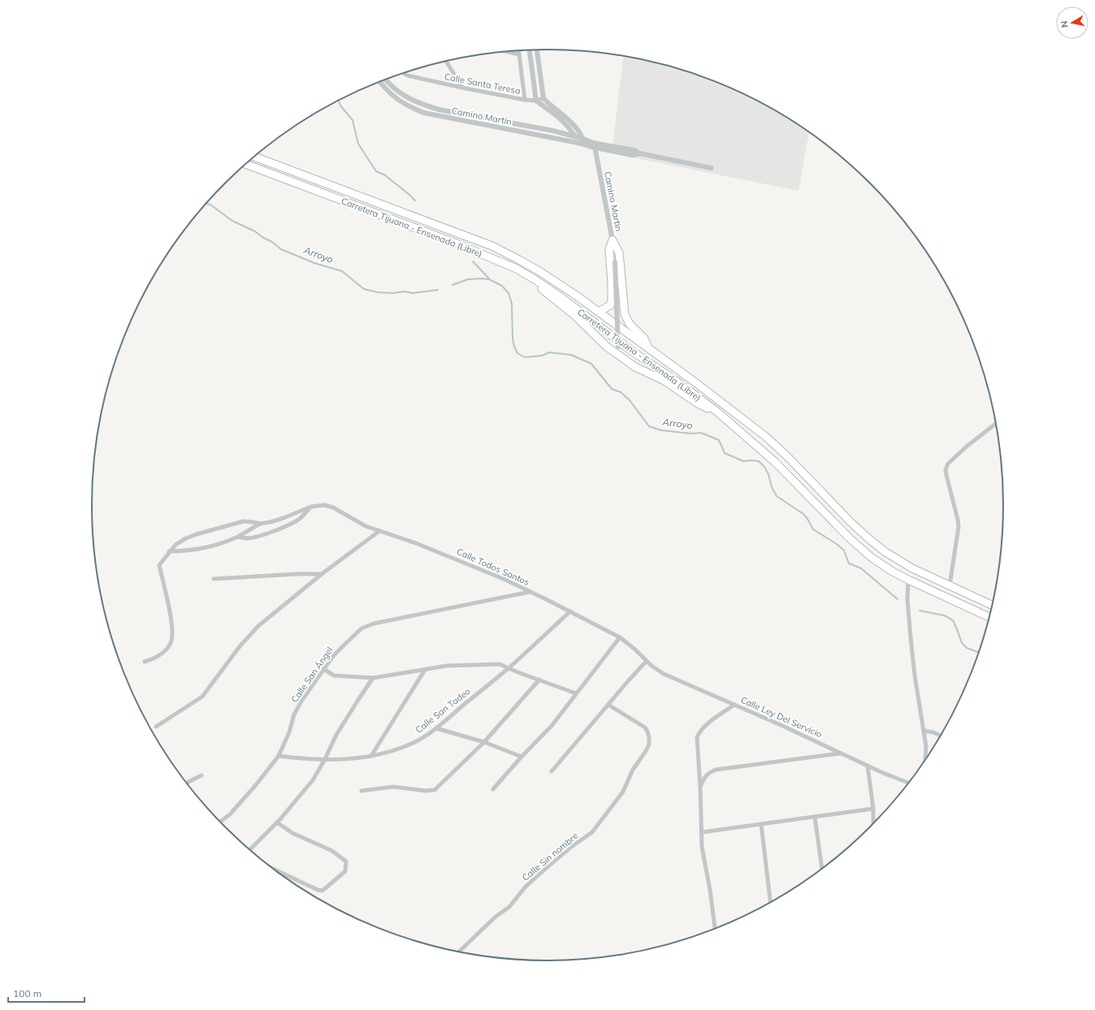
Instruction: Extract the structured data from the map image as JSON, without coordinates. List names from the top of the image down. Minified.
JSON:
{"streets":{"highway":["Carretera Tijuana - Ensenada (Libre)"],"street":["Calle Santa Teresa","Camino Martín","Camino Martin","Calle Todos Santos","Calle San Ángel","Calle San Tadeo","Calle Ley Del Servicio","Calle Sin nombre"]},"crossings":[["Camino Martín","Camino Martin"],["Calle Todos Santos","Calle San Ángel"],["Calle Todos Santos","Calle San Tadeo"],["Calle Todos Santos","Calle Ley Del Servicio"],["Calle San Ángel","Calle San Tadeo"]],"water":["Arroyo"],"scale_bar":"100 m","north":"left"}
